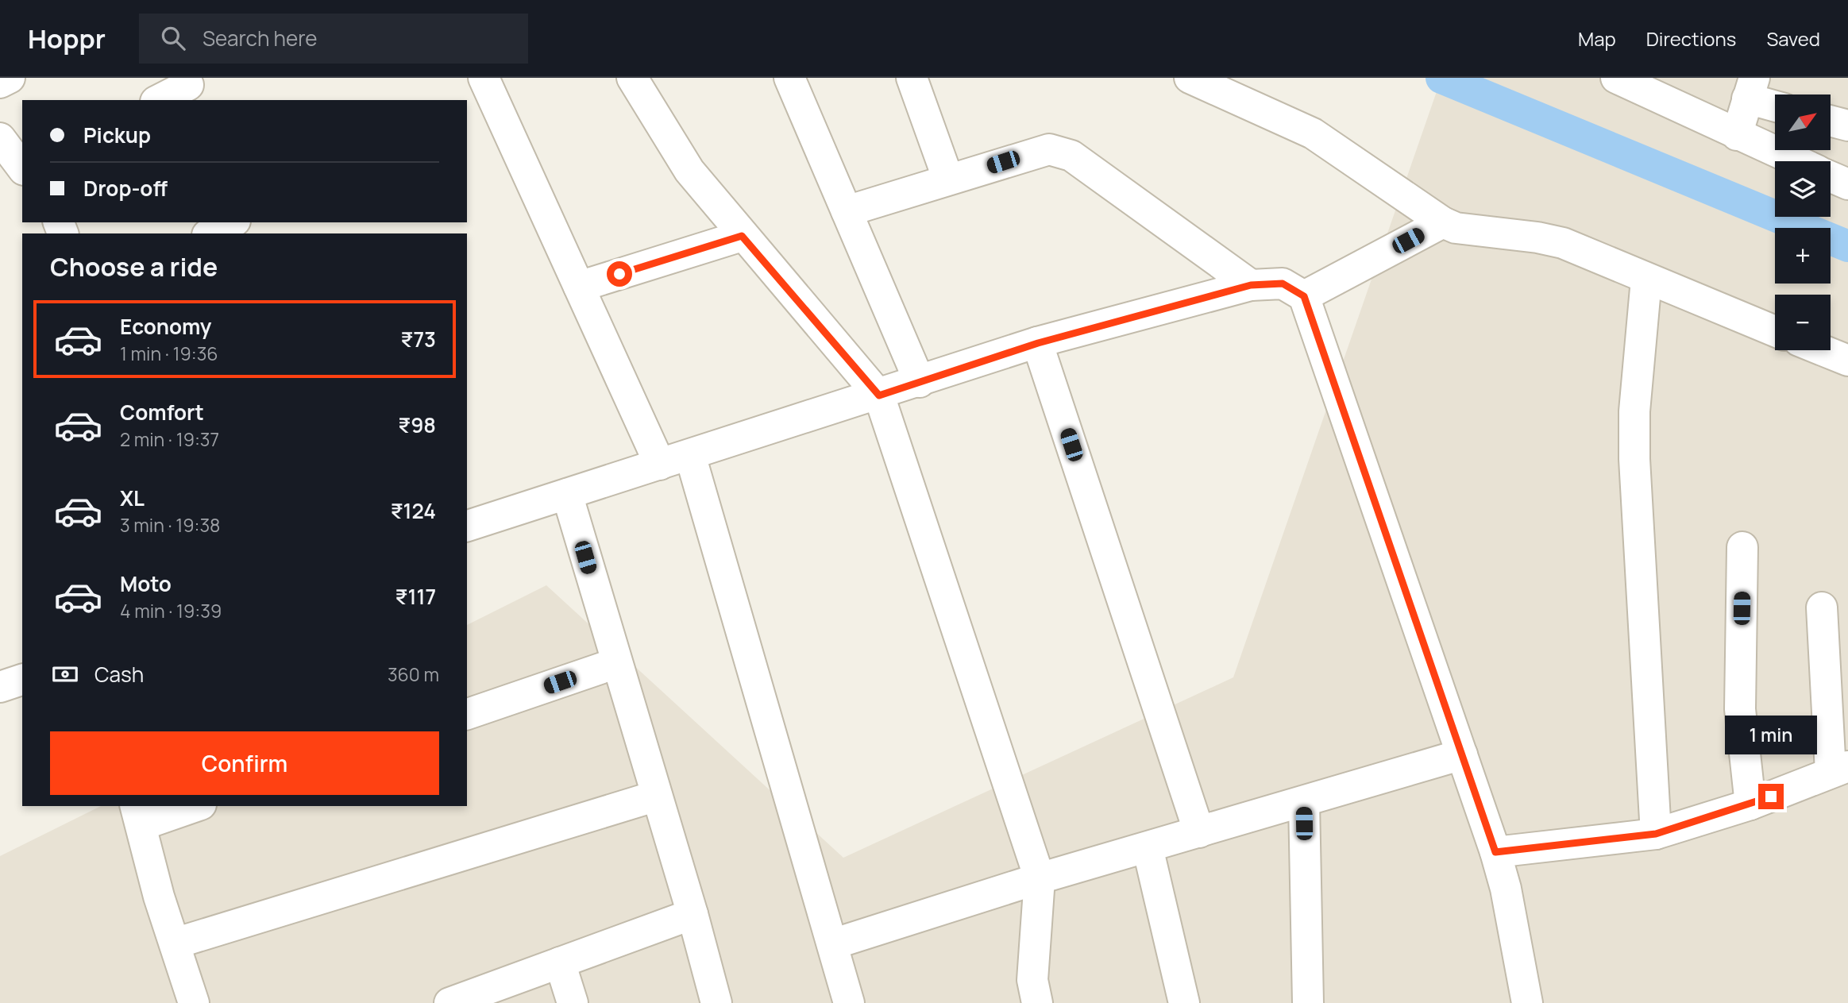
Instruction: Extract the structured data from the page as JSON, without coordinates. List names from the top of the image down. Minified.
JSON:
{"north":"top right","page":{"header":"Hoppr","search":"Search here","nav":["Map","Directions","Saved"],"map_buttons":["+","−"],"banner":["Pickup","Drop-off"],"heading":"Choose a ride","list":[{"name":"Economy","note":"1 min · 19:36","value":"₹73"},{"name":"Comfort","note":"2 min · 19:37","value":"₹98"},{"name":"XL","note":"3 min · 19:38","value":"₹124"},{"name":"Moto","note":"4 min · 19:39","value":"₹117"}],"pay":["Cash","360 m"],"bubble":"1 min","buttons":"Confirm"}}
